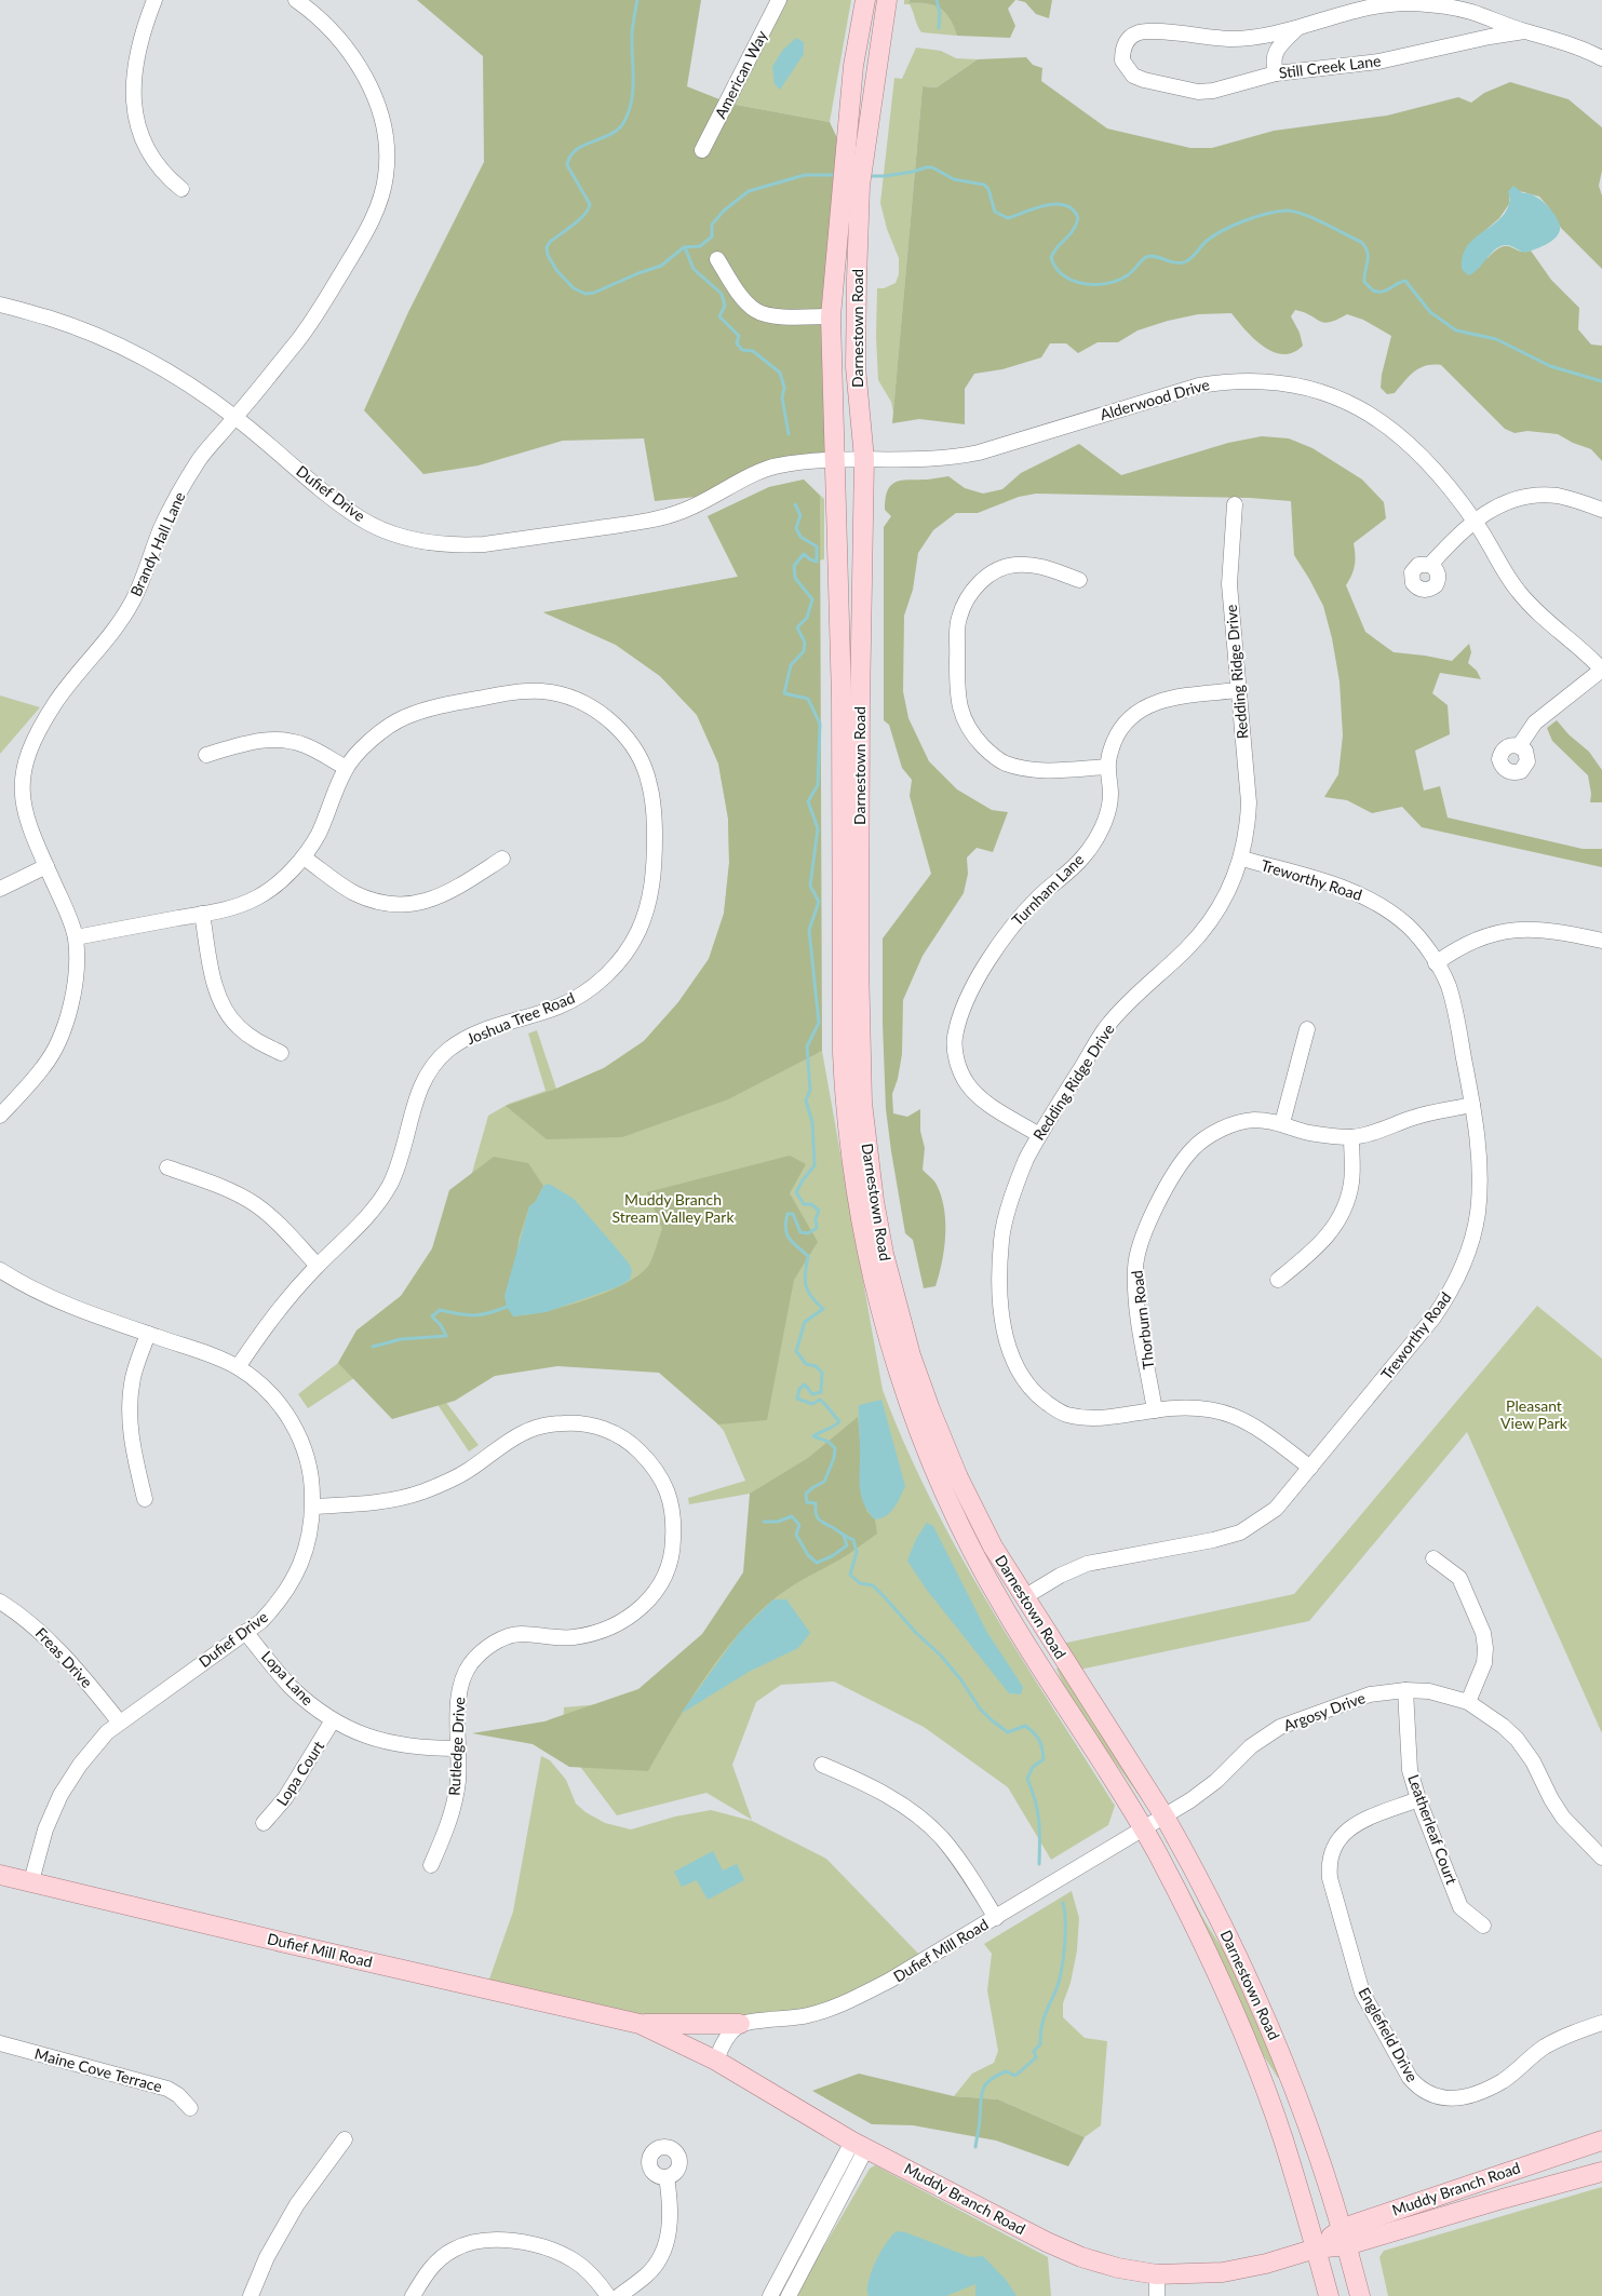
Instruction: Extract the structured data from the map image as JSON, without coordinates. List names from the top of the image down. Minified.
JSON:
{"streets":{"main road":["Darnestown Road","Dufief Mill Road","Muddy Branch Road"],"street":["Still Creek Lane","American Way","Alderwood Drive","Dufief Drive","Brandy Hall Lane","Redding Ridge Drive","Treworthy Road","Turnham Lane","Joshua Tree Road","Thorburn Road","Freas Drive","Lopa Lane","Argosy Drive","Rutledge Drive","Lopa Court","Leatherleaf Court","Englefield Drive","Maine Cove Terrace"]},"crossings":[["Darnestown Road","Alderwood Drive"],["Darnestown Road","Dufief Drive"],["Darnestown Road","Treworthy Road"],["Darnestown Road","Argosy Drive"],["Darnestown Road","Dufief Mill Road"],["Darnestown Road","Muddy Branch Road"],["Alderwood Drive","Dufief Drive"],["Dufief Drive","Brandy Hall Lane"],["Dufief Drive","Joshua Tree Road"],["Dufief Drive","Freas Drive"],["Dufief Drive","Lopa Lane"],["Dufief Drive","Rutledge Drive"],["Dufief Drive","Dufief Mill Road"],["Brandy Hall Lane","Joshua Tree Road"],["Redding Ridge Drive","Treworthy Road"],["Redding Ridge Drive","Turnham Lane"],["Redding Ridge Drive","Thorburn Road"],["Treworthy Road","Thorburn Road"],["Lopa Lane","Rutledge Drive"],["Lopa Lane","Lopa Court"],["Argosy Drive","Leatherleaf Court"],["Argosy Drive","Dufief Mill Road"],["Leatherleaf Court","Englefield Drive"],["Dufief Mill Road","Muddy Branch Road"]],"parks":["Muddy Branch Stream Valley Park","Pleasant View Park"]}
